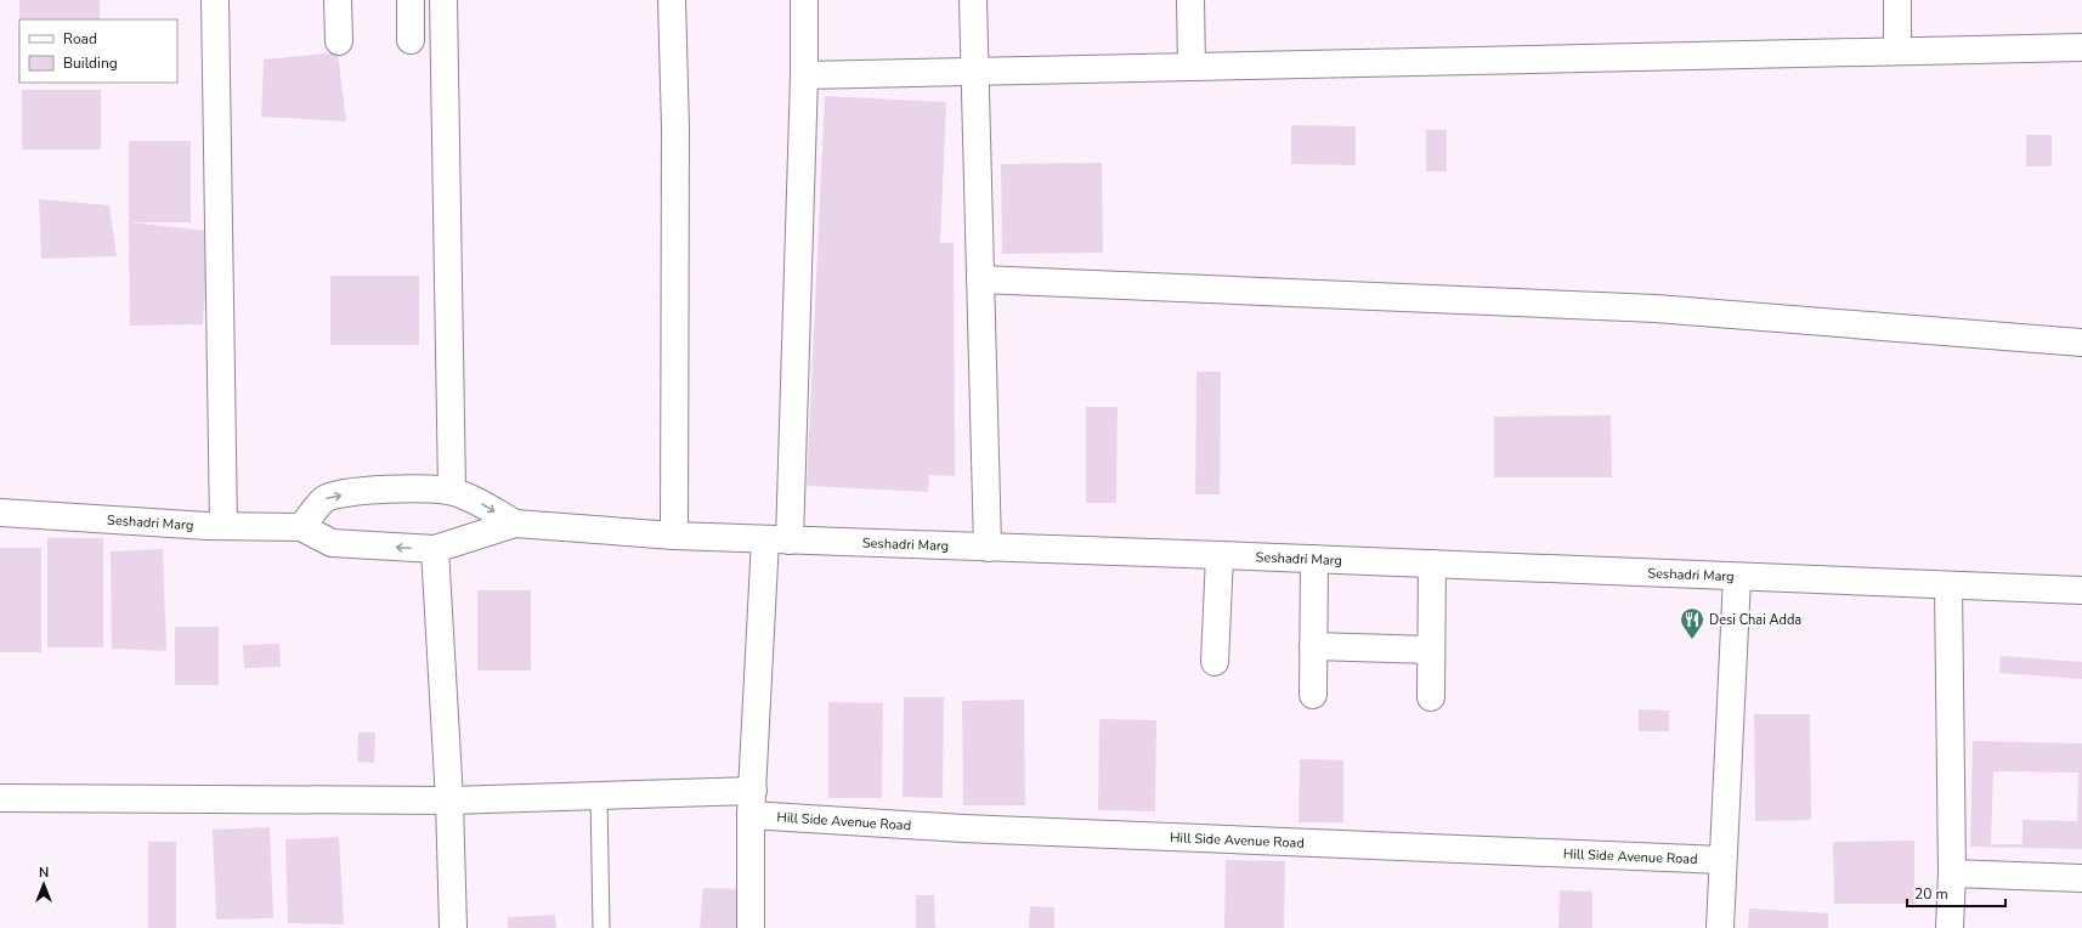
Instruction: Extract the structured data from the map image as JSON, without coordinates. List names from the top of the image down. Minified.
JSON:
{"streets":{"street":["Seshadri Marg","Hill Side Avenue Road"]},"places":{"restaurant":["Desi Chai Adda"]},"legend":["Road","Building"],"scale_bar":"20 m","north":"top"}
